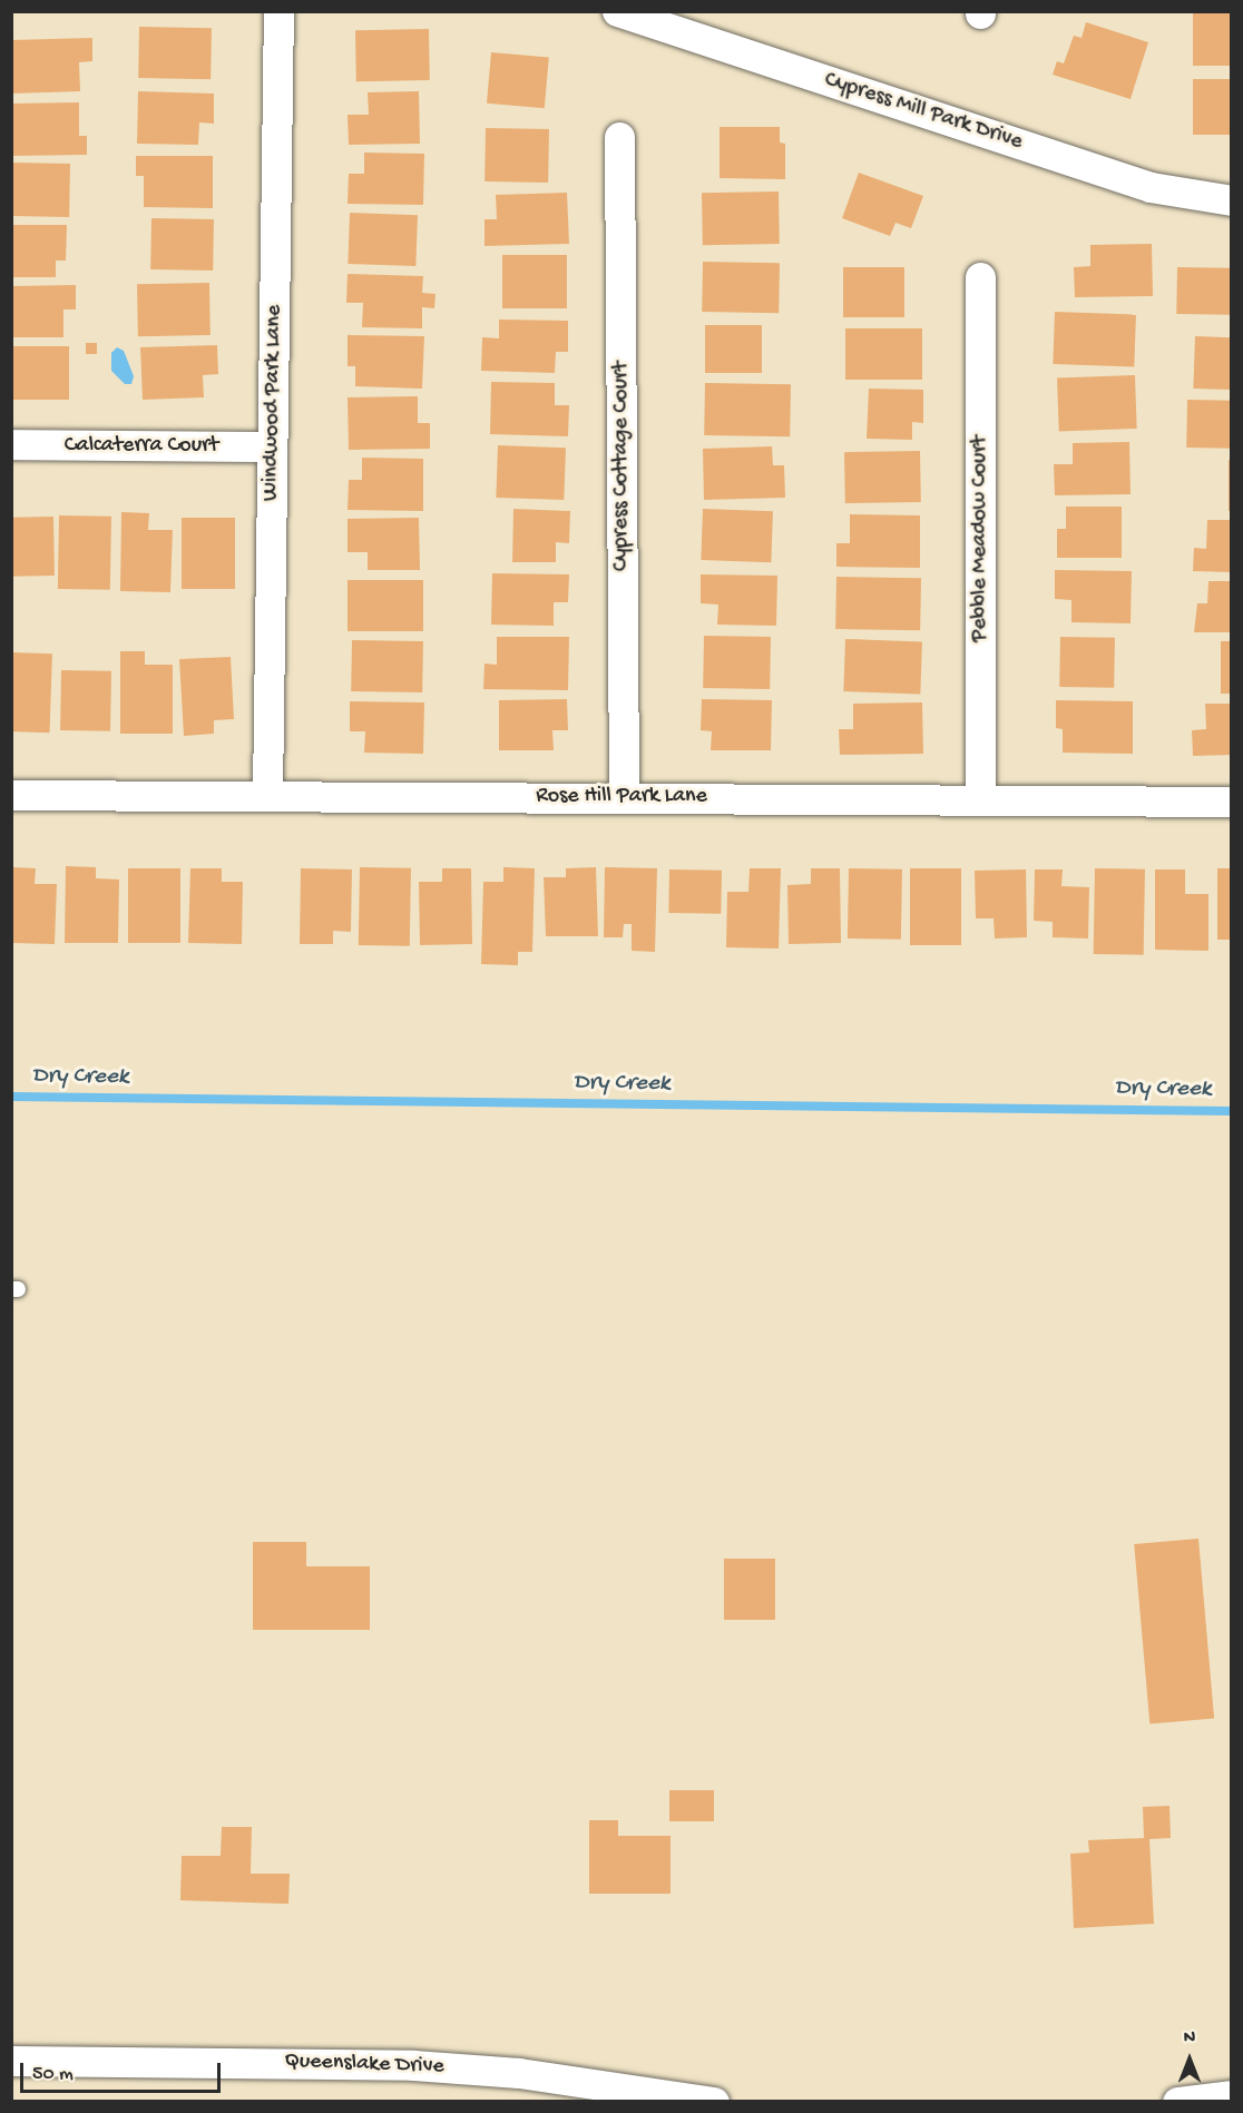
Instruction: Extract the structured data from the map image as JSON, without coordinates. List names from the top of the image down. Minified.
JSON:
{"streets":{"street":["Cypress Mill Park Drive","Windwood Park Lane","Calcaterra Court","Cypress Cottage Court","Pebble Meadow Court","Rose Hill Park Lane","Queenslake Drive"]},"crossings":[["Windwood Park Lane","Calcaterra Court"],["Windwood Park Lane","Rose Hill Park Lane"],["Cypress Cottage Court","Rose Hill Park Lane"],["Pebble Meadow Court","Rose Hill Park Lane"]],"water":["Dry Creek"],"scale_bar":"50 m","north":"top"}
